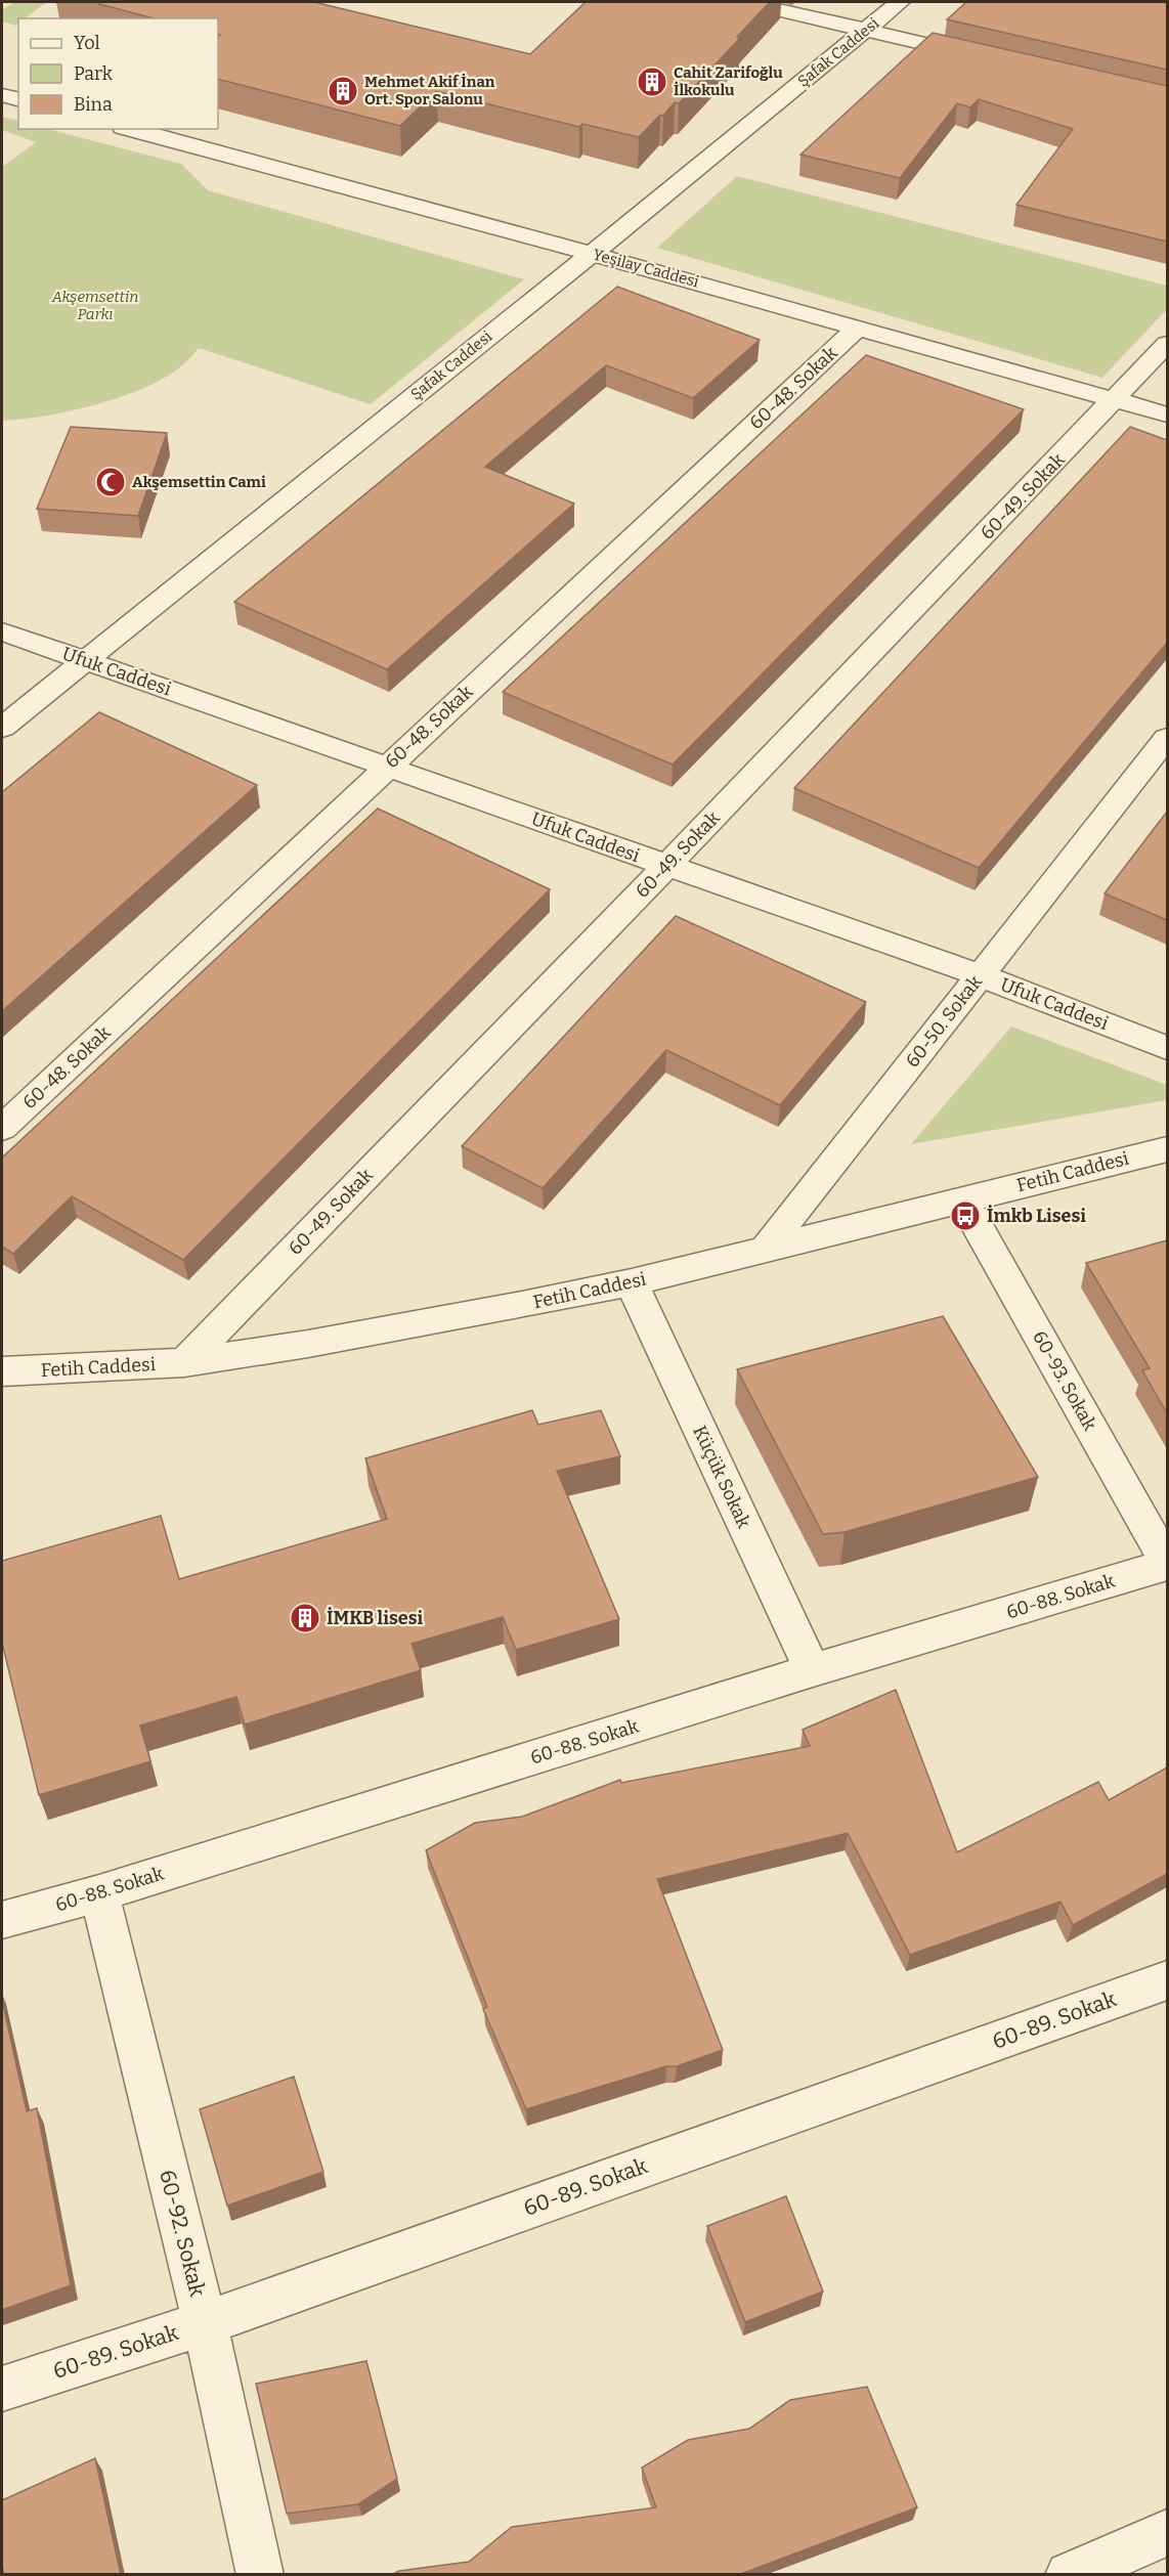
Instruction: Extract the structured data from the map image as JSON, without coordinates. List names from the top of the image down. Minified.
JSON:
{"streets":{"street":["Şafak Caddesi","Yeşilay Caddesi","60-48. Sokak","60-49. Sokak","Ufuk Caddesi","60-50. Sokak","Fetih Caddesi","60-93. Sokak","Küçük Sokak","60-88. Sokak","60-89. Sokak","60-92. Sokak"]},"crossings":[["Şafak Caddesi","Yeşilay Caddesi"],["Şafak Caddesi","Ufuk Caddesi"],["Yeşilay Caddesi","60-48. Sokak"],["Yeşilay Caddesi","60-49. Sokak"],["60-48. Sokak","Ufuk Caddesi"],["60-49. Sokak","Ufuk Caddesi"],["60-49. Sokak","Fetih Caddesi"],["Ufuk Caddesi","60-50. Sokak"],["60-50. Sokak","Fetih Caddesi"],["Fetih Caddesi","60-93. Sokak"],["Fetih Caddesi","Küçük Sokak"],["60-93. Sokak","60-88. Sokak"],["Küçük Sokak","60-88. Sokak"],["60-88. Sokak","60-92. Sokak"],["60-89. Sokak","60-92. Sokak"]],"parks":["Akşemsettin Parkı"],"places":{"building":["Cahit Zarifoğlu İlkokulu","Mehmet Akif İnan Ort. Spor Salonu","İMKB lisesi"],"mosque":["Akşemsettin Cami"],"bus stop":["İmkb Lisesi"]},"legend":["Yol","Park","Bina"]}
